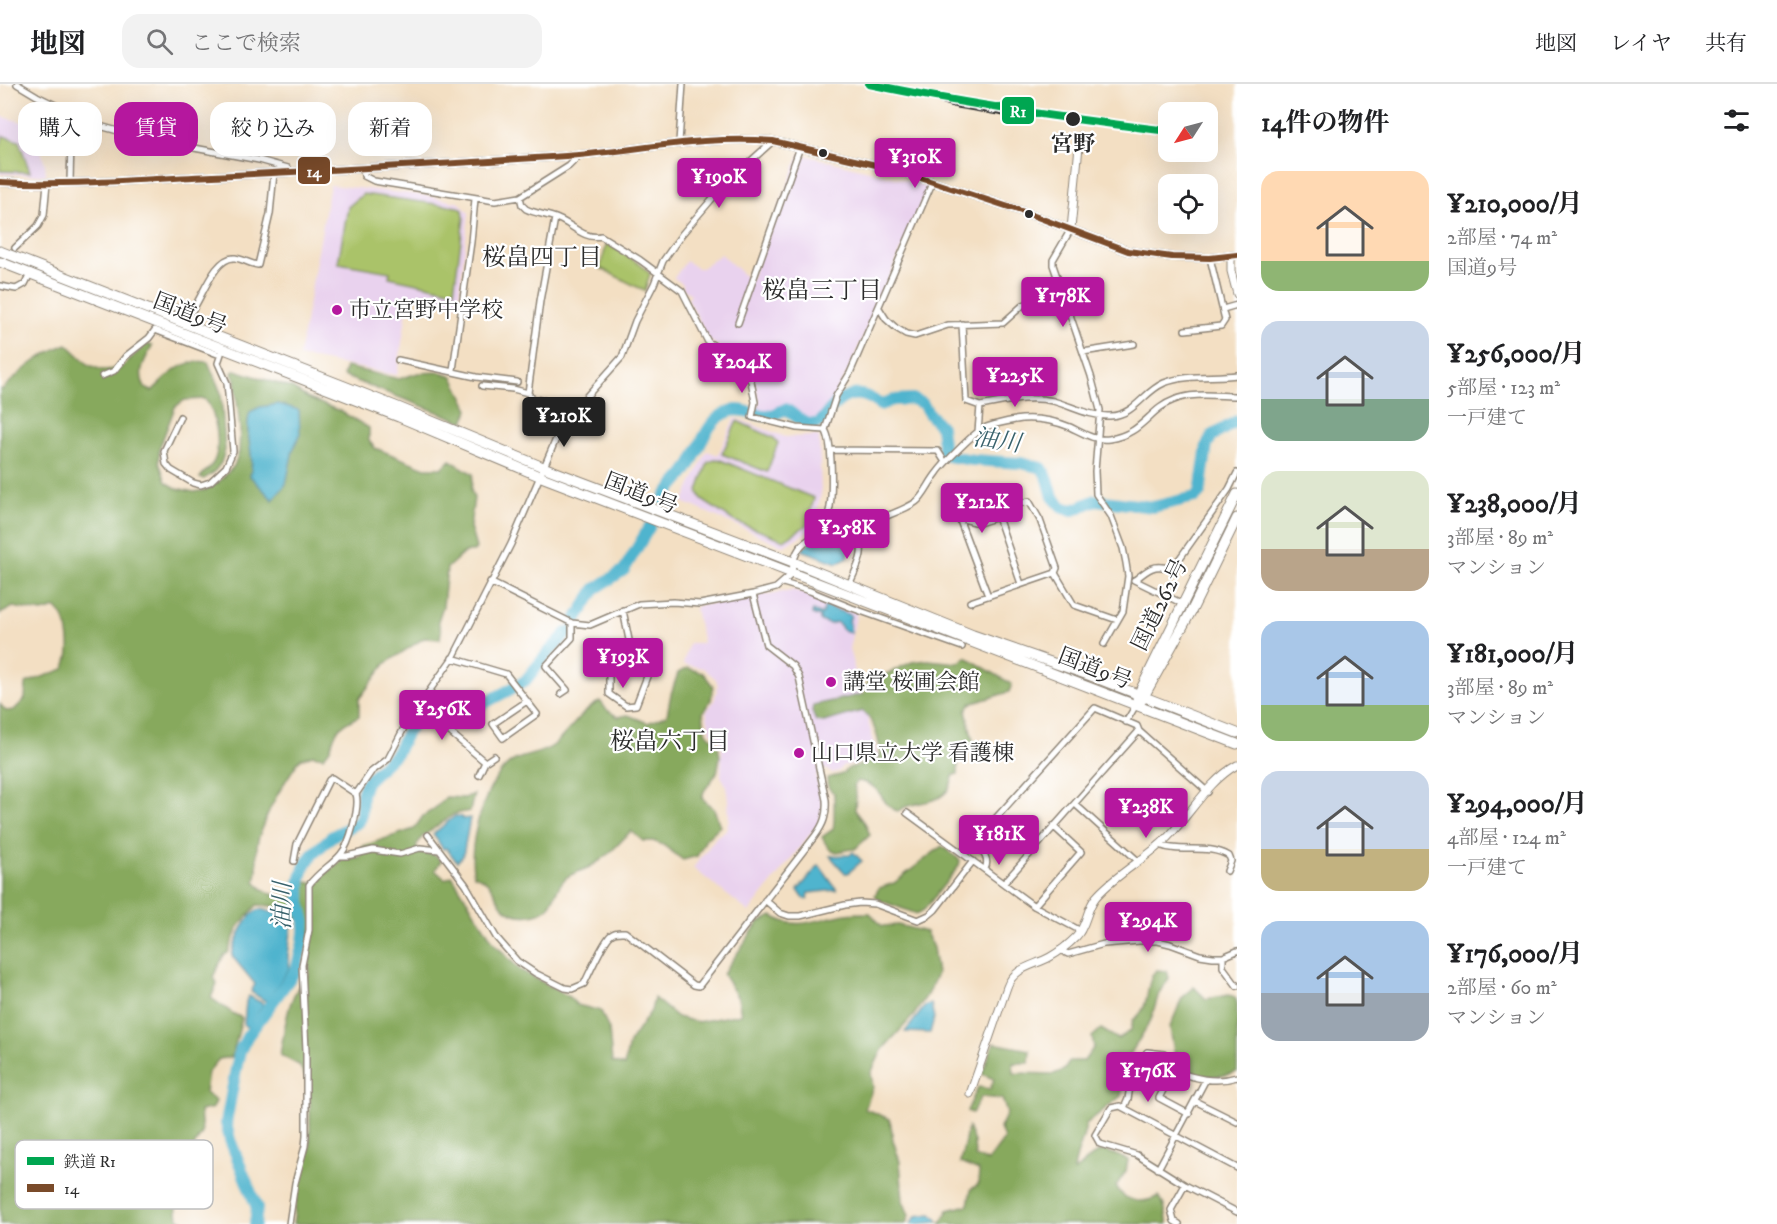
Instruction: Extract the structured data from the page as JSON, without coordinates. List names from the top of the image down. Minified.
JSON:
{"streets":{"highway":["国道9号","国道262号"]},"crossings":[["国道9号","国道262号"]],"districts":["桜畠四丁目","桜畠三丁目","桜畠六丁目"],"water":["油川"],"places":["宮野","市立宮野中学校","講堂 桜圃会館","山口県立大学 看護棟"],"lines":["rail line R1","transit line 14"],"legend":["鉄道 R1","14"],"north":"bottom left","page":{"header":"地図","search":"ここで検索","nav":["地図","レイヤ","共有"],"heading":"14件の物件","chip":["購入","賃貸","絞り込み","新着"],"price":["¥310K","¥190K","¥178K","¥204K","¥225K","¥210K","¥212K","¥258K","¥193K","¥256K","¥238K","¥181K","¥294K","¥176K"],"list":[{"name":"¥210,000/月","note":"2部屋 · 74 m² · 国道9号"},{"name":"¥256,000/月","note":"5部屋 · 123 m² · 一戸建て"},{"name":"¥238,000/月","note":"3部屋 · 89 m² · マンション"},{"name":"¥181,000/月","note":"3部屋 · 89 m² · マンション"},{"name":"¥294,000/月","note":"4部屋 · 124 m² · 一戸建て"},{"name":"¥176,000/月","note":"2部屋 · 60 m² · マンション"}]}}
